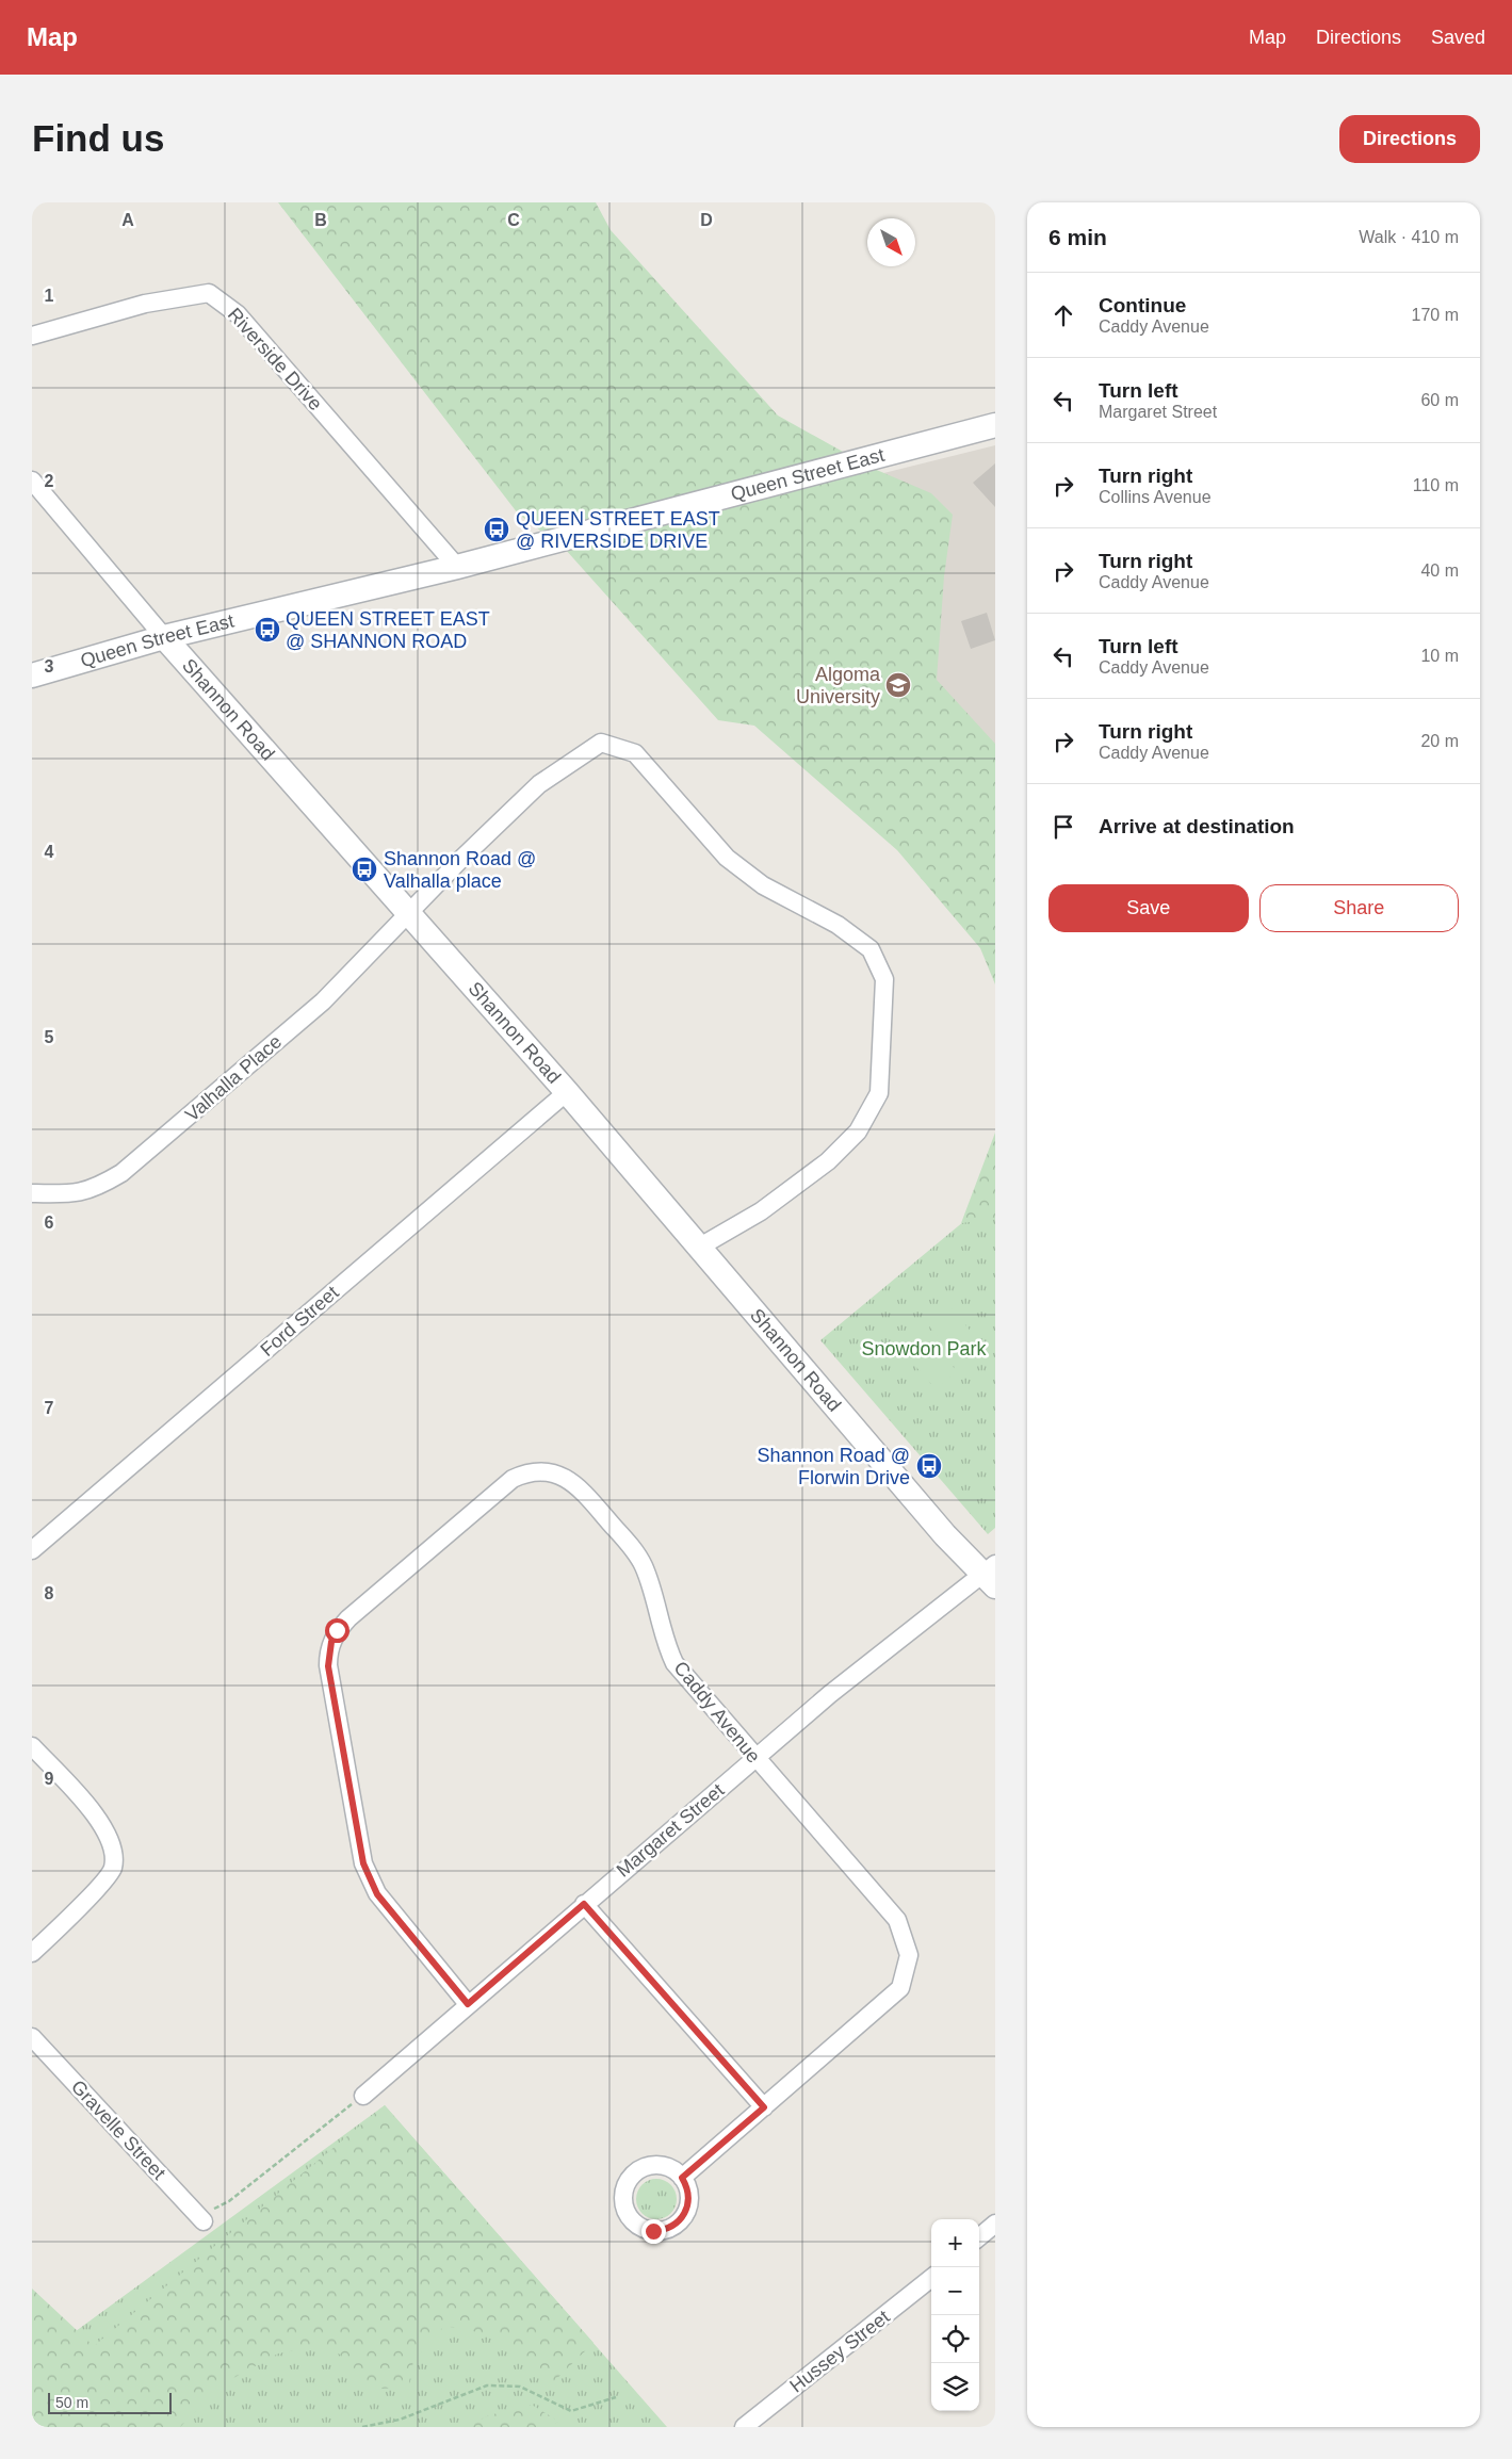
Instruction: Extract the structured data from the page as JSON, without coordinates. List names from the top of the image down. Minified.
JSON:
{"streets":{"street":["Riverside Drive","Queen Street East","Shannon Road","Valhalla Place","Ford Street","Caddy Avenue","Margaret Street","Gravelle Street","Hussey Street"]},"crossings":[["Riverside Drive","Queen Street East"],["Queen Street East","Shannon Road"],["Shannon Road","Valhalla Place"],["Shannon Road","Ford Street"],["Shannon Road","Margaret Street"],["Caddy Avenue","Margaret Street"]],"parks":["Snowdon Park"],"places":{"bus stop":["QUEEN STREET EAST @ RIVERSIDE DRIVE","QUEEN STREET EAST @ SHANNON ROAD","Shannon Road @ Valhalla place","Shannon Road @ Florwin Drive"],"school or university":["Algoma University"]},"scale_bar":"50 m","north":"bottom right","page":{"header":"Map","nav":["Map","Directions","Saved"],"buttons":["Directions",["Save","Share"]],"title":"Find us","heading":["6 min","Walk · 410 m"],"list":[["Continue","Caddy Avenue","170 m"],["Turn left","Margaret Street","60 m"],["Turn right","Collins Avenue","110 m"],["Turn right","Caddy Avenue","40 m"],["Turn left","Caddy Avenue","10 m"],["Turn right","Caddy Avenue","20 m"],"Arrive at destination"],"map_buttons":["+","−"],"scale":"50 m"},"grid":{"columns":["A","B","C","D"],"rows":["1","2","3","4","5","6","7","8","9"]}}
